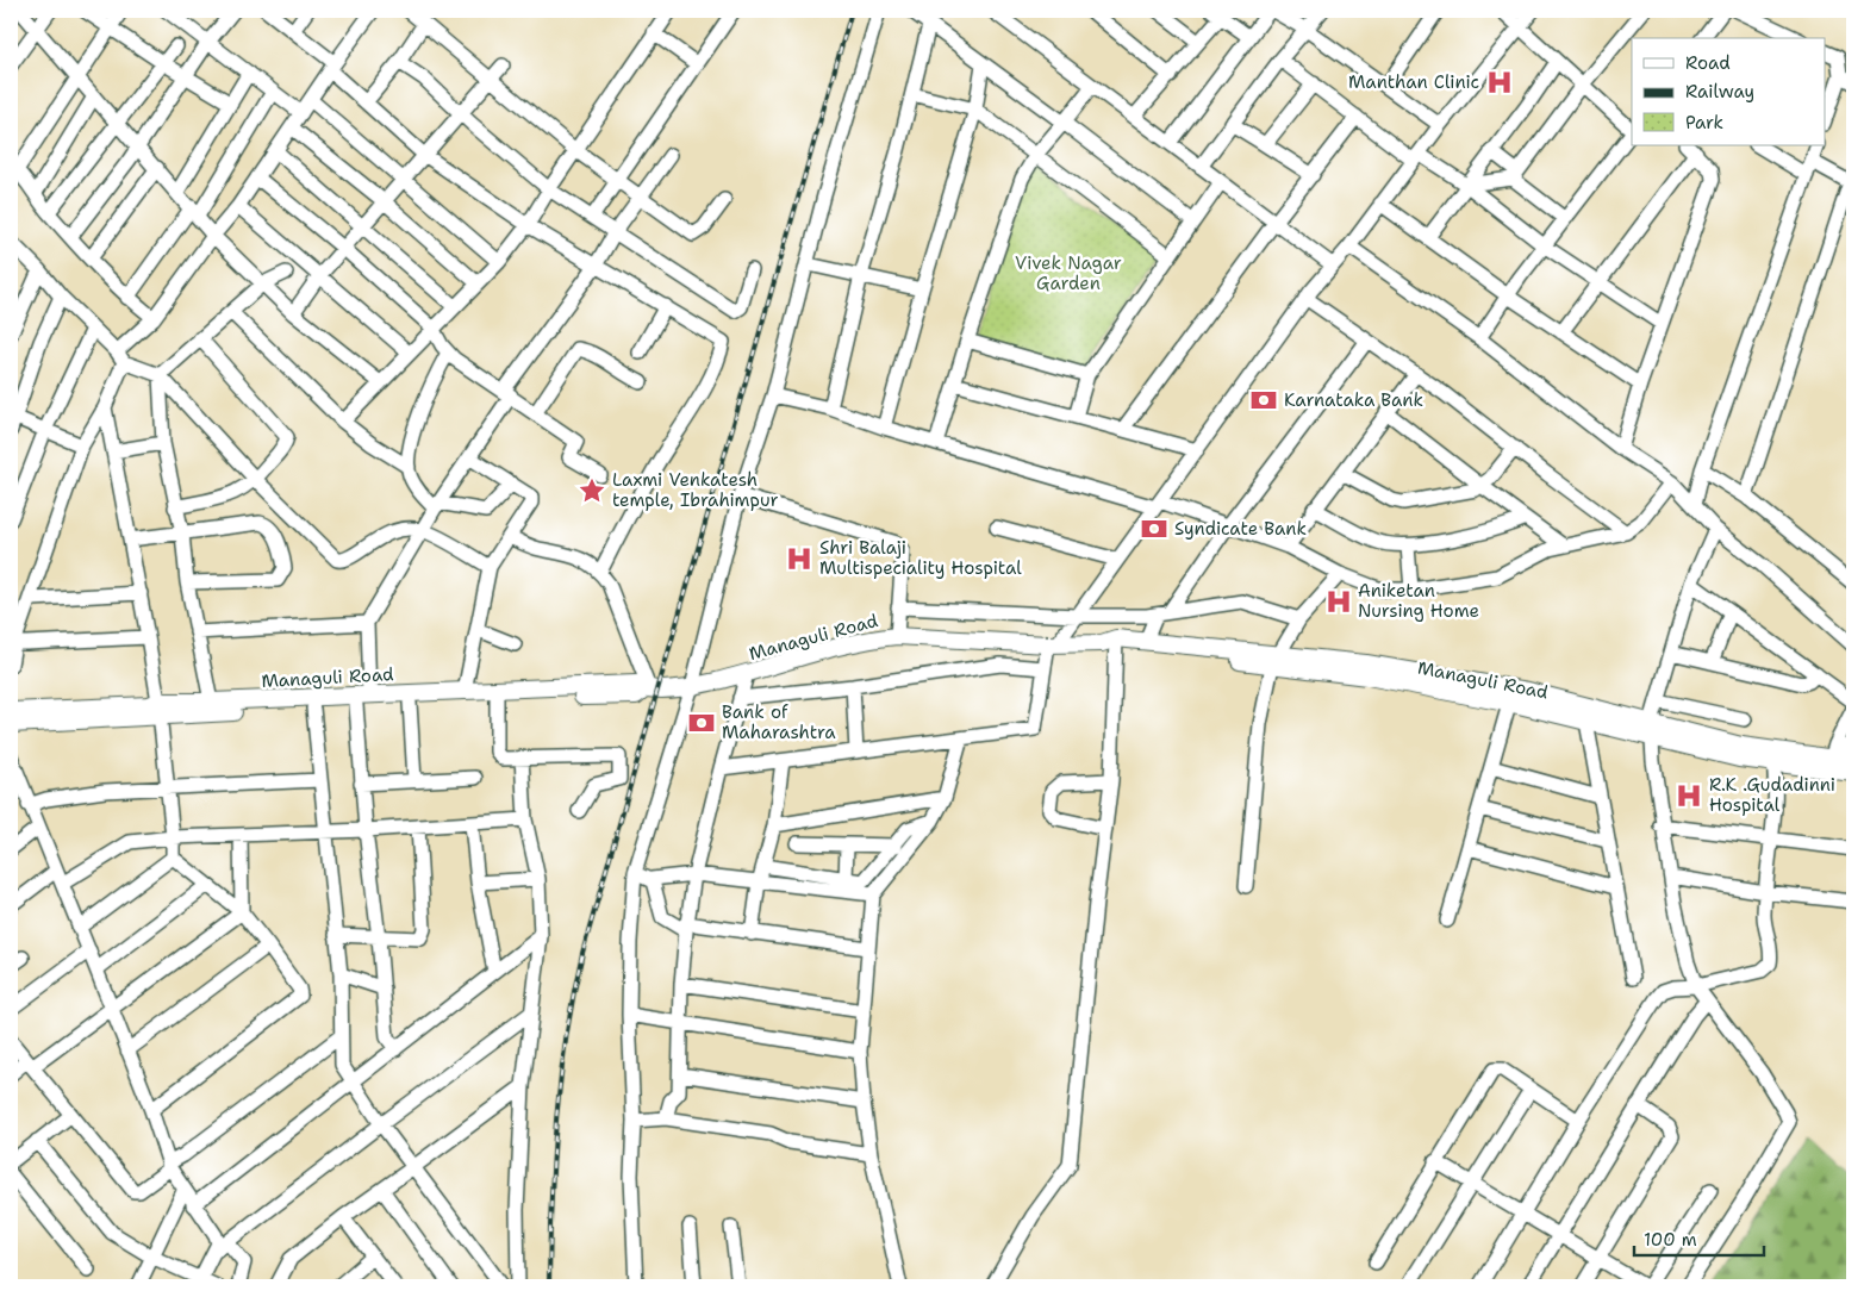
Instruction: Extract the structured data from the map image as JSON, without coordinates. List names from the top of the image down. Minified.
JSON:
{"streets":{"main road":["Managuli Road"]},"parks":["Vivek Nagar Garden"],"places":{"hospital":["Manthan Clinic","Shri Balaji Multispeciality Hospital","Aniketan Nursing Home","R.K .Gudadinni Hospital"],"bank":["Karnataka Bank","Syndicate Bank","Bank of Maharashtra"],"place":["Laxmi Venkatesh temple, Ibrahimpur"]},"legend":["Road","Railway","Park"],"scale_bar":"100 m"}
